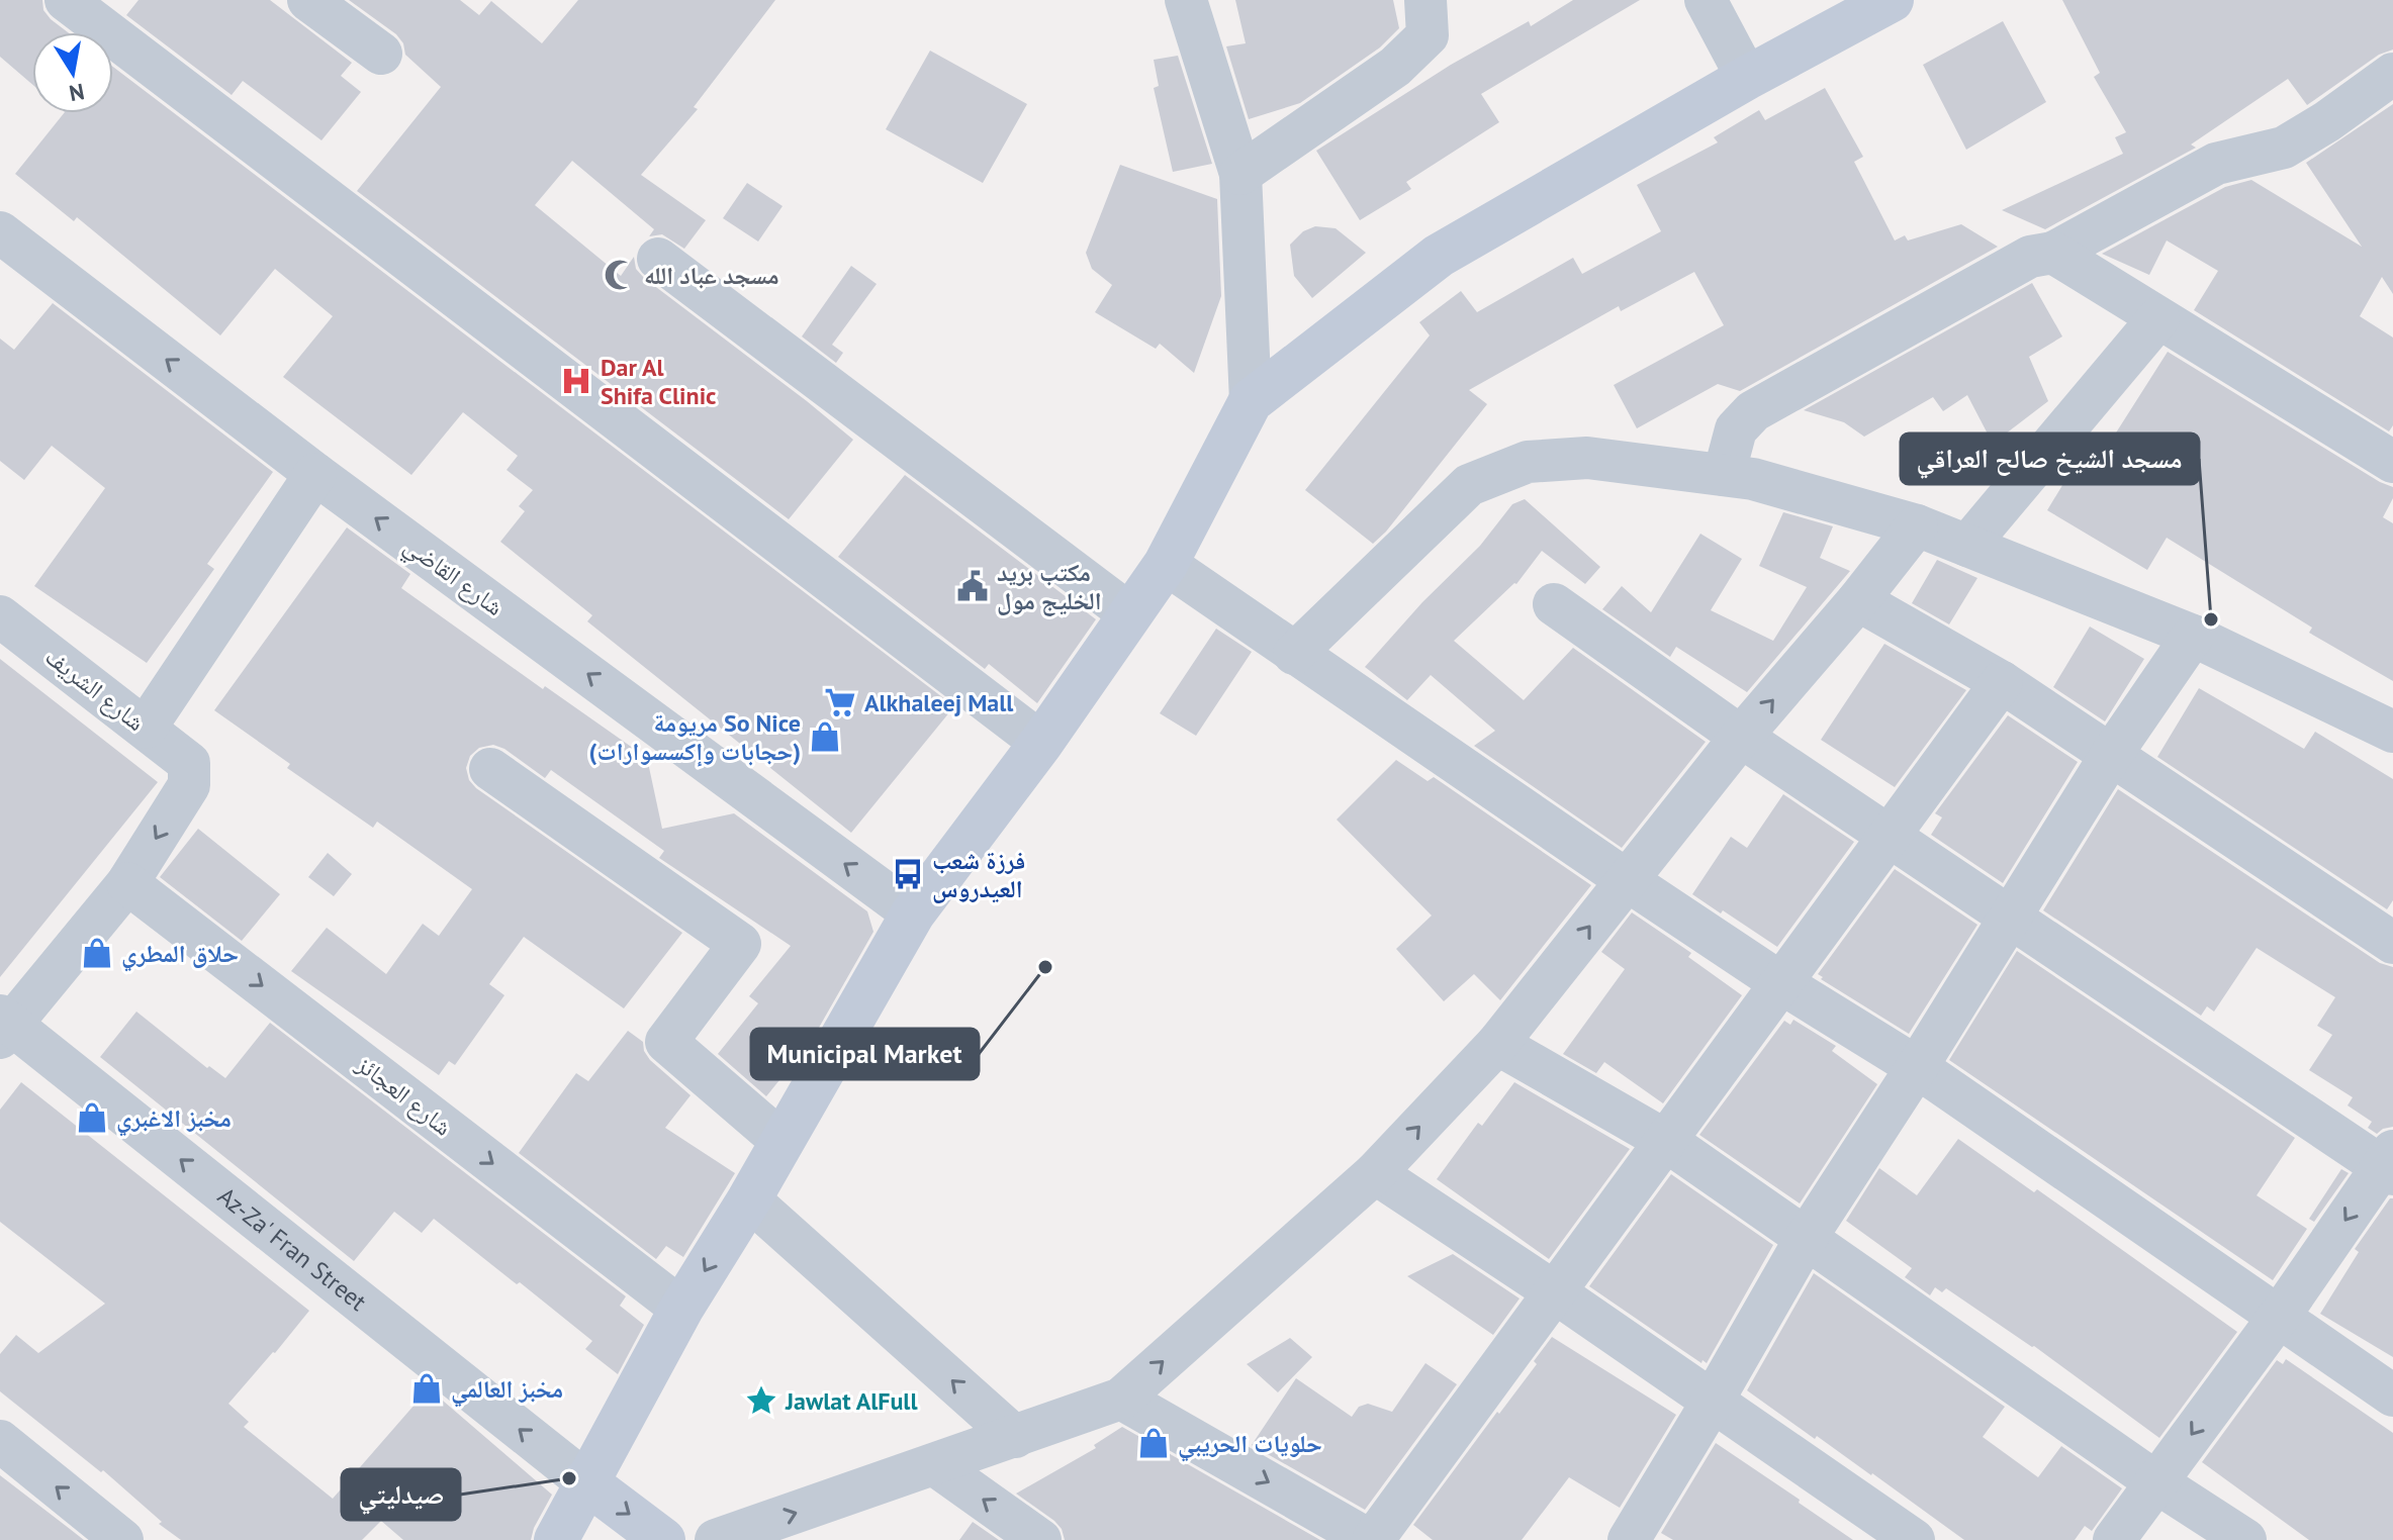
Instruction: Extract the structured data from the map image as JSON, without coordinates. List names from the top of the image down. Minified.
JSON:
{"streets":{"street":["شارع القاضي","شارع الشريف","شارع العجائز","Az-Za' Fran Street"]},"crossings":[["شارع الشريف","شارع العجائز"]],"one_way":["شارع الشريف","شارع العجائز","Az-Za' Fran Street"],"places":{"mosque":["مسجد عباد الله"],"hospital":["Dar Al Shifa Clinic"],"public building":["مكتب بريد الخليج مول"],"other":["مسجد الشيخ صالح العراقي","Municipal Market","صيدليتي"],"supermarket":["Alkhaleej Mall"],"shop":["مريومة So Nice (حجابات وإكسسوارات)","حلاق المطري","مخبز الاغبري","مخبز العالمي","حلويات الحريبي"],"bus stop":["فرزة شعب العيدروس"],"place":["Jawlat AlFull"]},"north":"bottom"}
